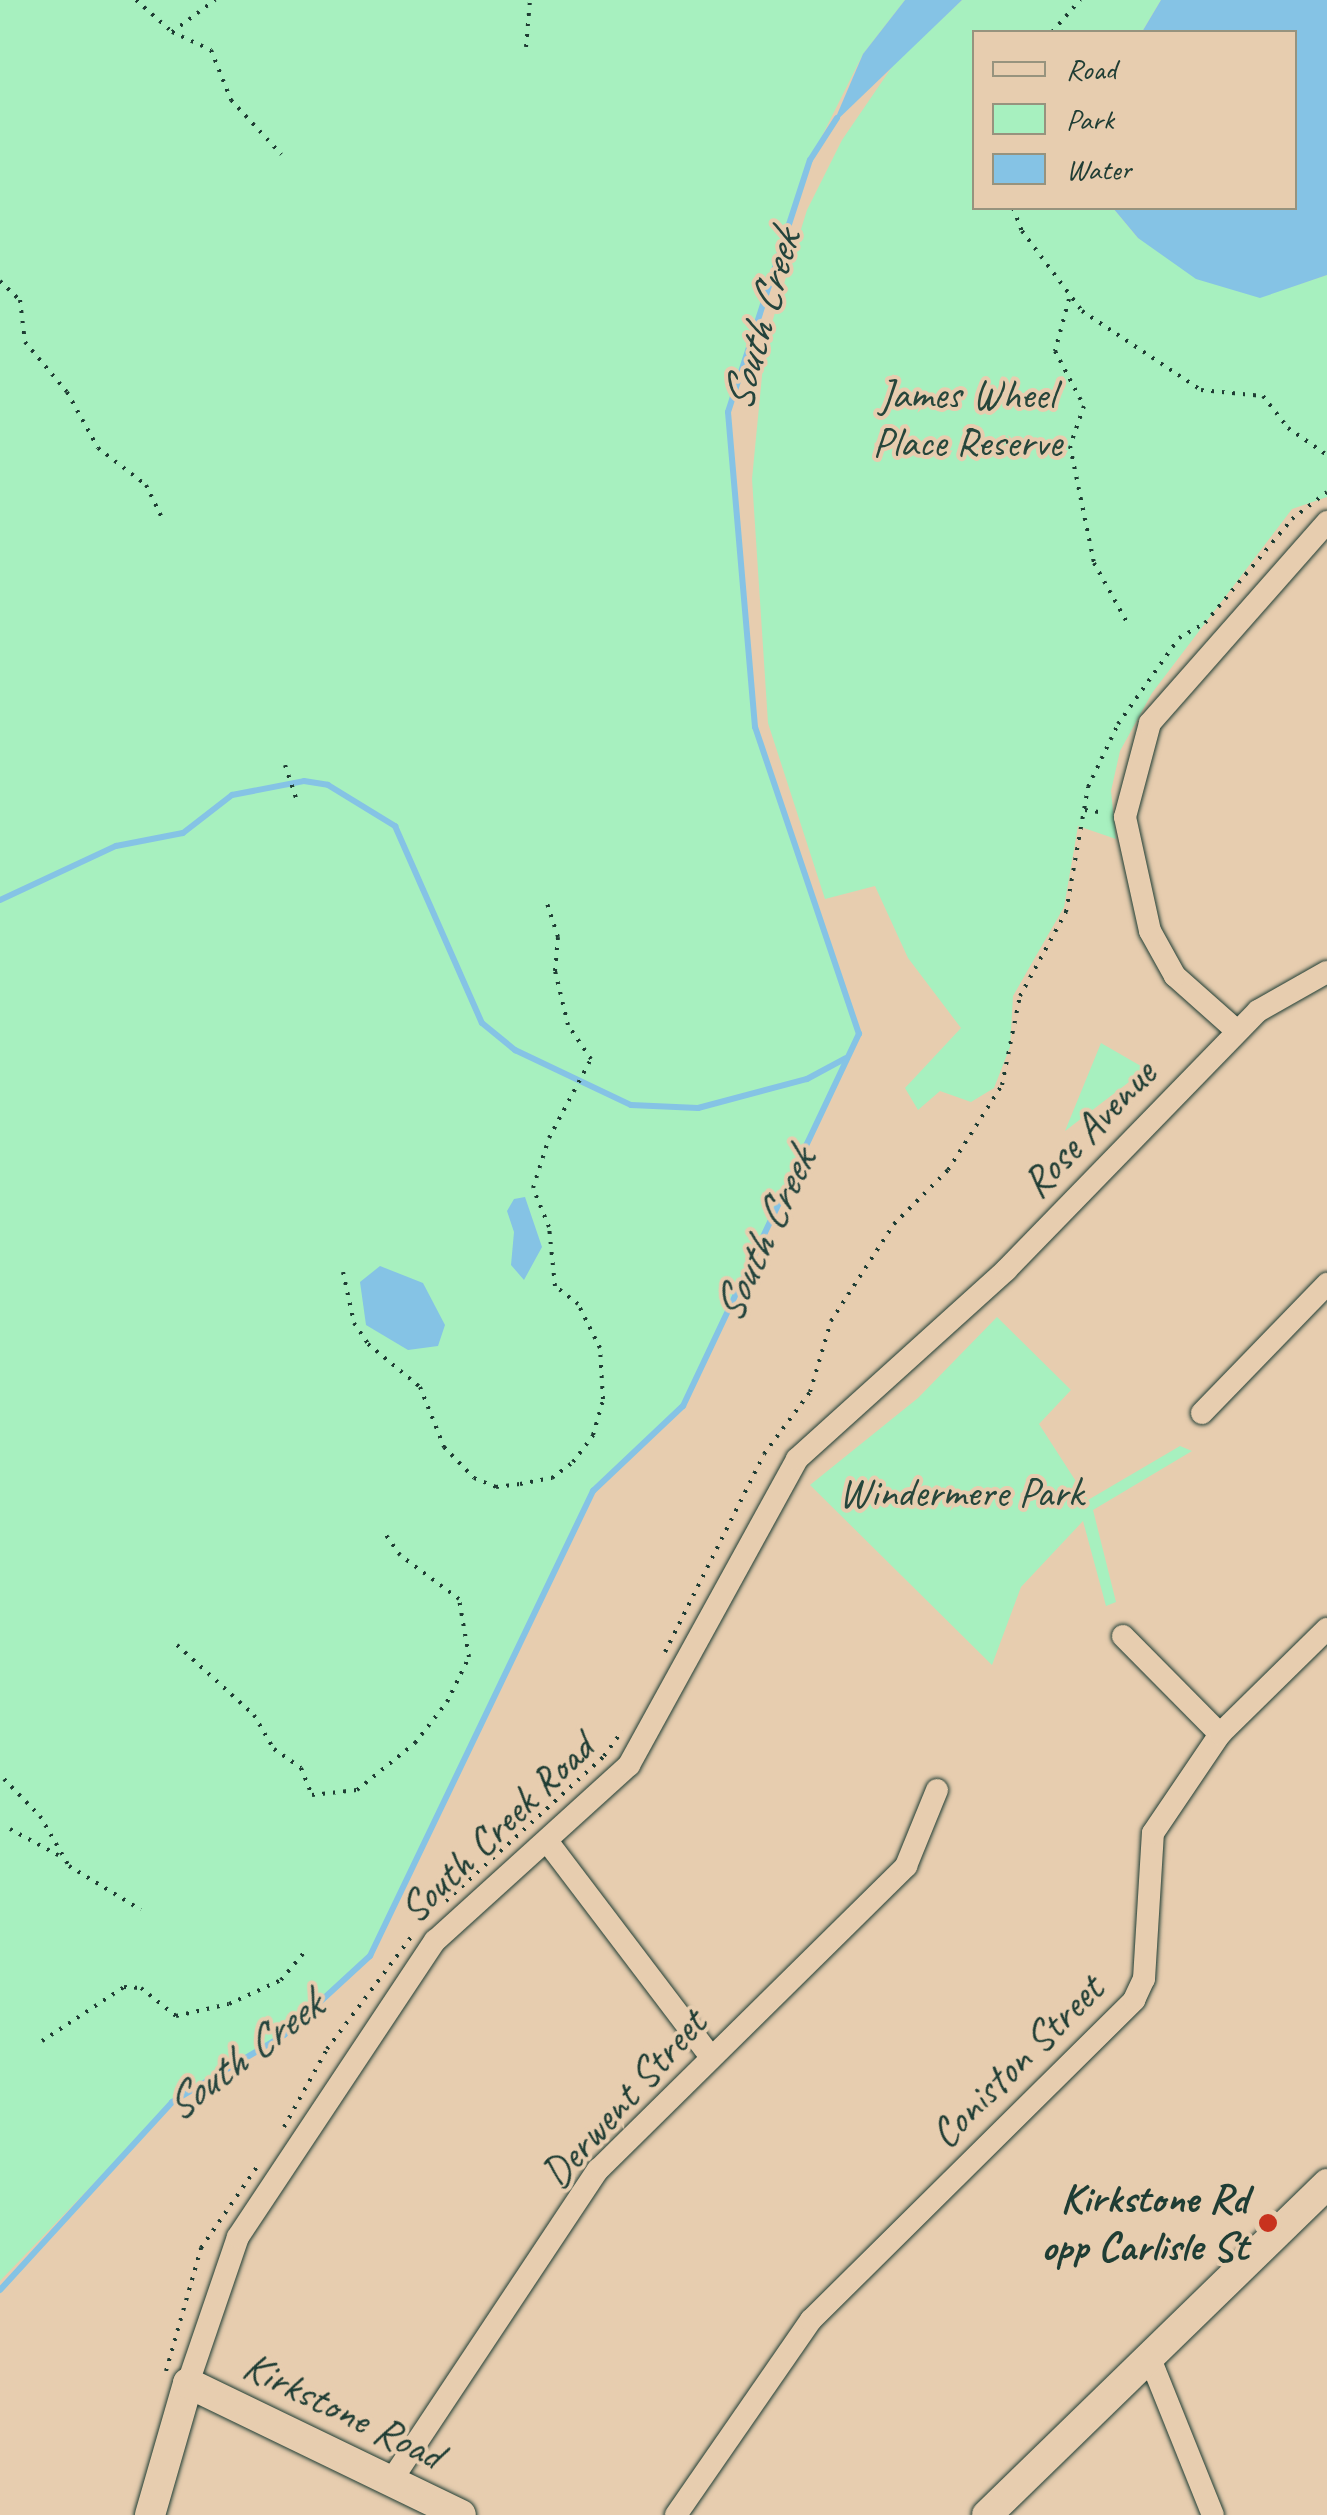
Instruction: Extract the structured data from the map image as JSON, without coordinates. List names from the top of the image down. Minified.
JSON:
{"streets":{"street":["Rose Avenue","South Creek Road","Coniston Street","Derwent Street","Kirkstone Road"]},"crossings":[["Rose Avenue","South Creek Road"],["South Creek Road","Kirkstone Road"],["Derwent Street","Kirkstone Road"]],"water":["South Creek"],"parks":["James Wheel Place Reserve","Windermere Park"],"places":["Kirkstone Rd opp Carlisle St"],"legend":["Road","Park","Water"]}
